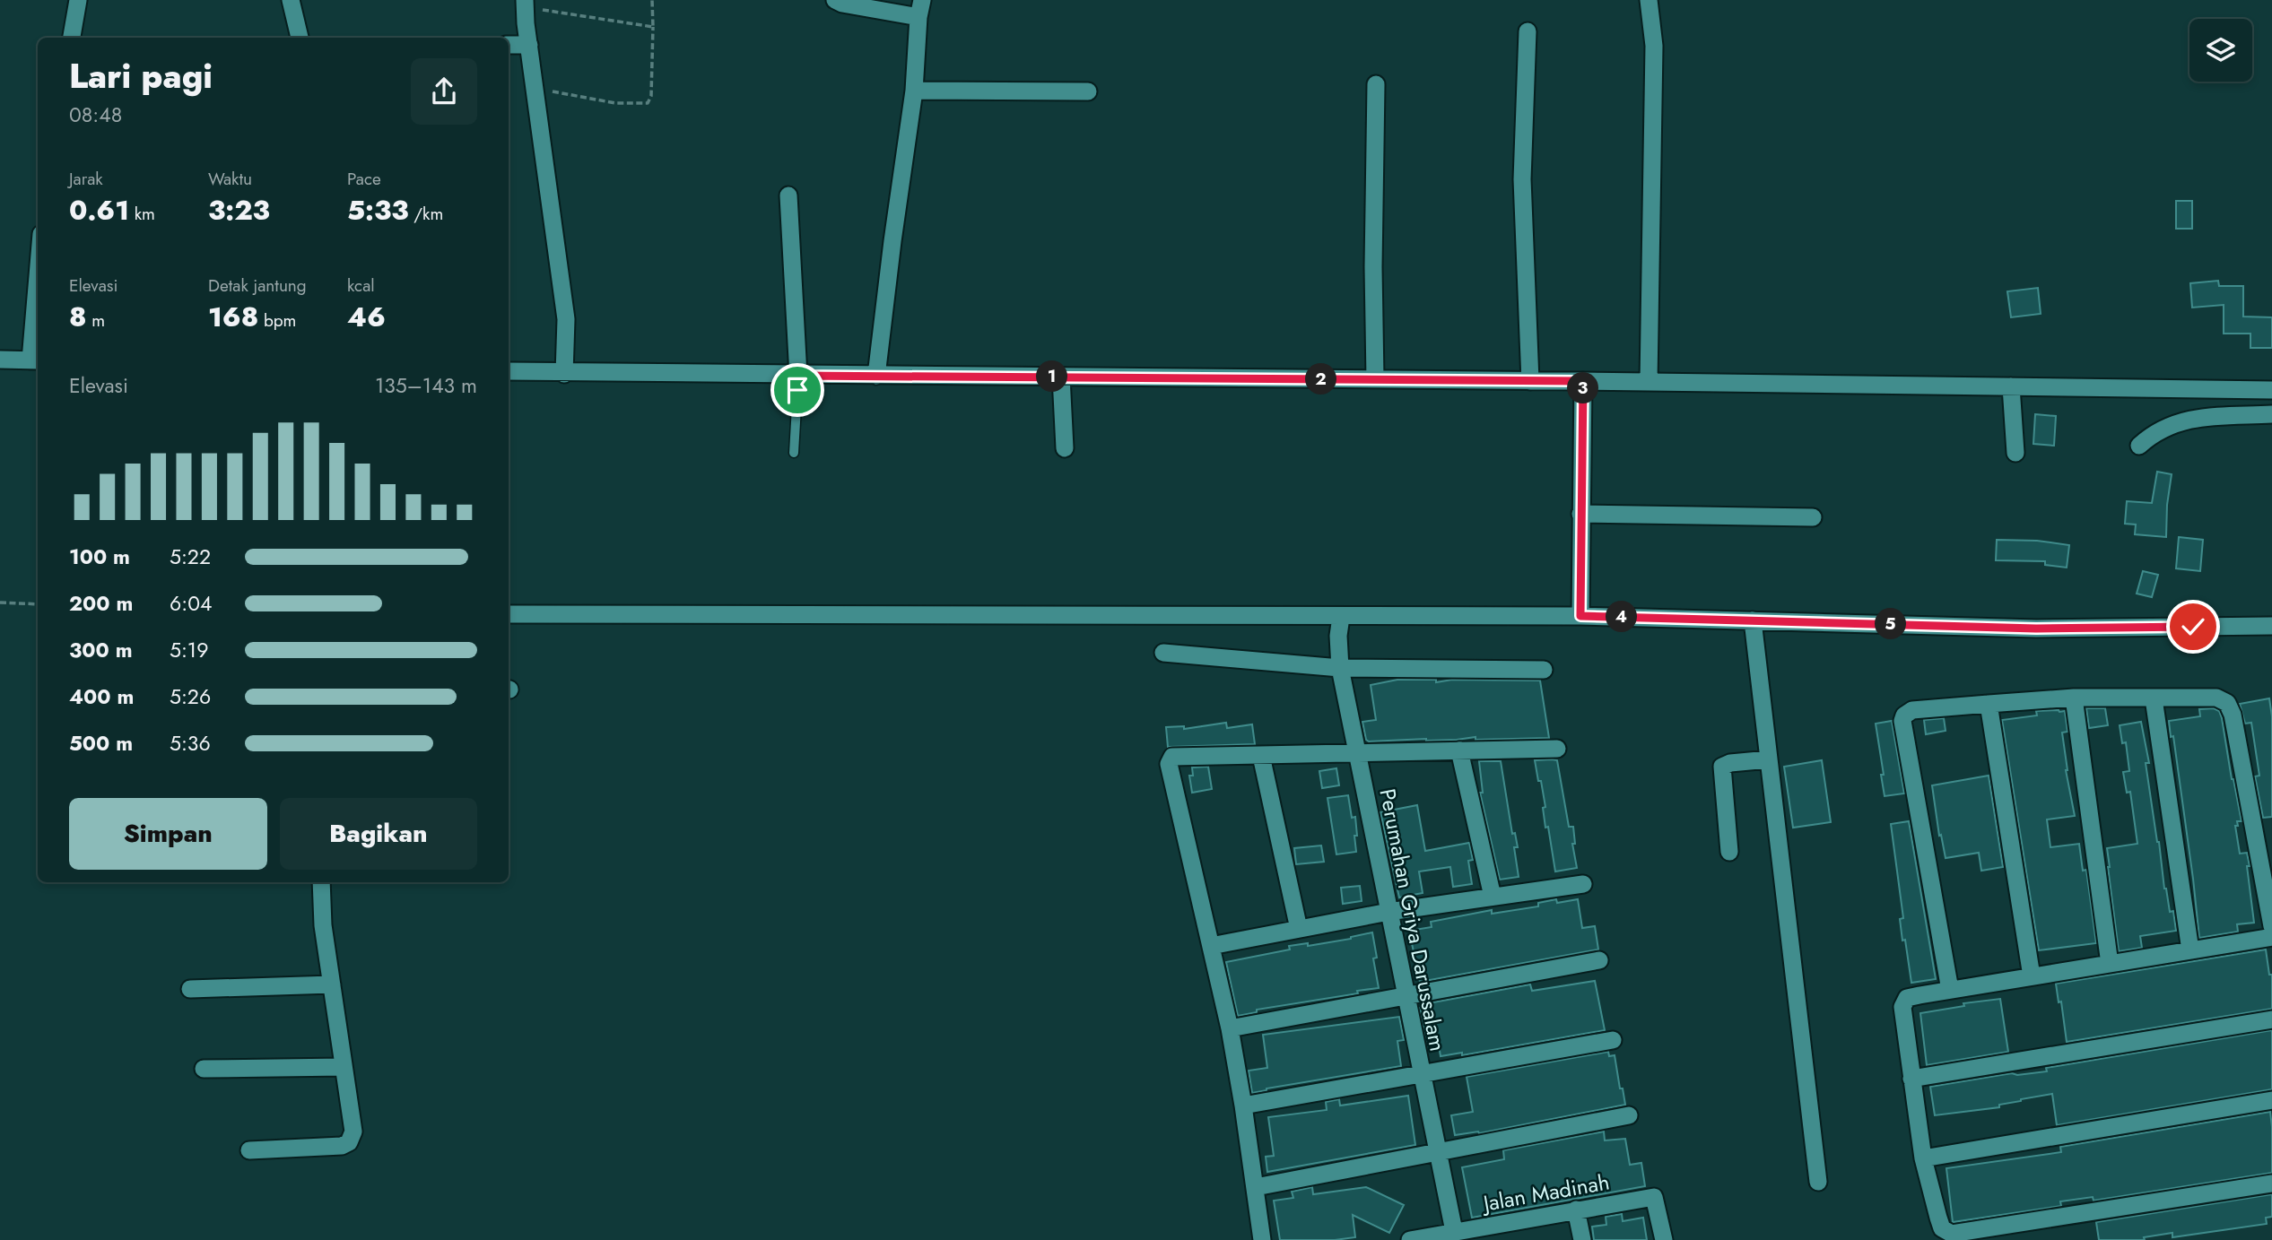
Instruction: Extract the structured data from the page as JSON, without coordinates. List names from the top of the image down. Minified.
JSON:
{"streets":{"street":["Perumahan Griya Darussalam","Jalan Madinah"]},"crossings":[["Perumahan Griya Darussalam","Jalan Madinah"]],"page":{"heading":["Lari pagi","08:48"],"stats":[["Jarak","0.61 km"],["Waktu","3:23"],["Pace","5:33 /km"],["Elevasi","8 m"],["Detak jantung","168 bpm"],["kcal","46"]],"chart":["Elevasi","135–143 m"],"pins":["1","2","3","4","5"],"list":[{"name":"100 m","note":"5:22"},{"name":"200 m","note":"6:04"},{"name":"300 m","note":"5:19"},{"name":"400 m","note":"5:26"},{"name":"500 m","note":"5:36"}],"buttons":["Simpan","Bagikan"]}}
